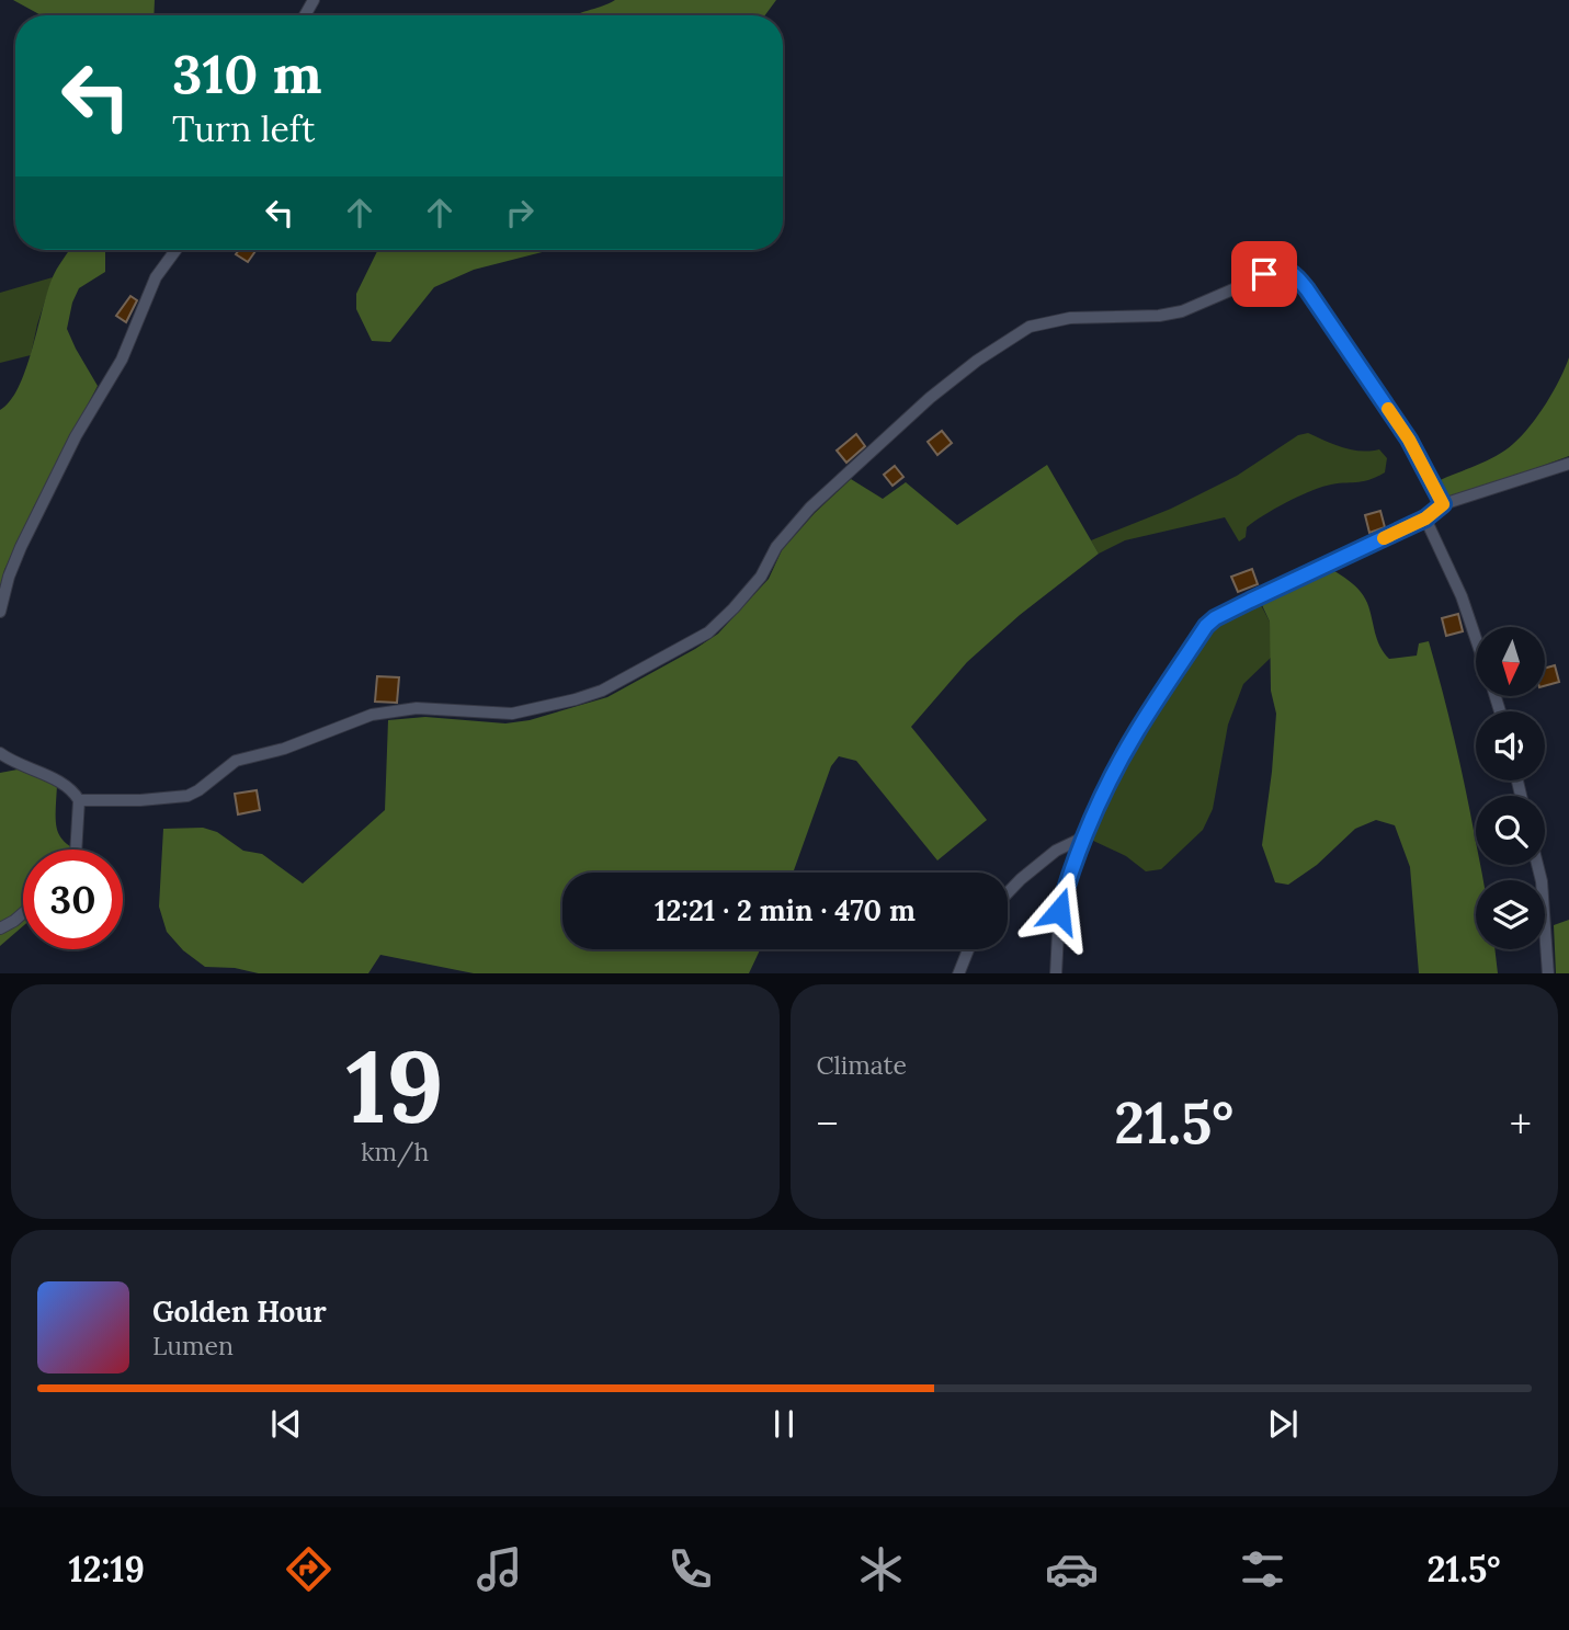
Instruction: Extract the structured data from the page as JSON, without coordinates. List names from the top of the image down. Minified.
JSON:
{"north":"bottom","page":{"turn":["310 m","Turn left"],"limit":"30","trip":"12:21 · 2 min · 470 m","tile":[["19","km/h"],"Climate"],"heat":["−","21.5°","+"],"song":["Golden Hour","Lumen"],"tabs":["12:19","21.5°"]}}
